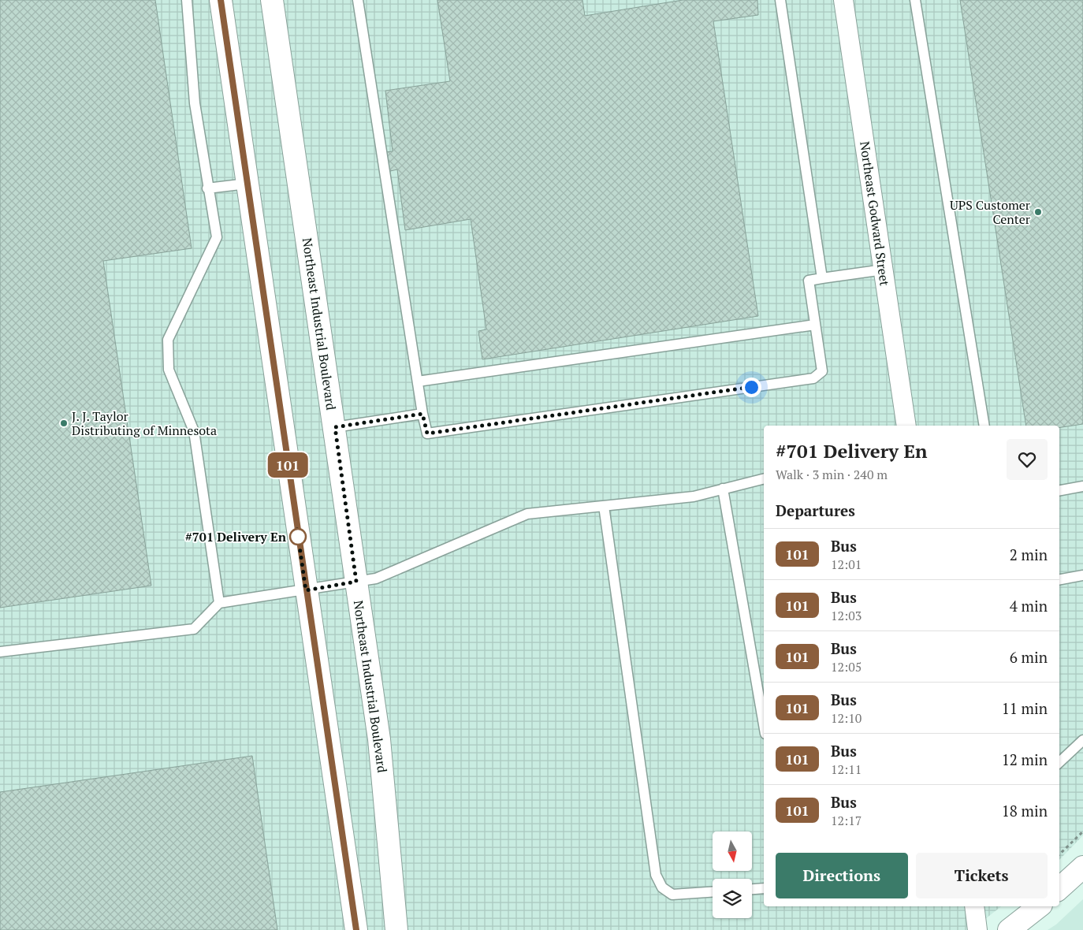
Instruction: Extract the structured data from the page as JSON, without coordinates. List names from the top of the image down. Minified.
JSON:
{"streets":{"street":["Northeast Godward Street","Northeast Industrial Boulevard"]},"places":["UPS Customer Center","J. J. Taylor Distributing of Minnesota","#701 Delivery En"],"lines":["bus line 101"],"north":"bottom","page":{"on_map":"101","heading":[["#701 Delivery En","Walk · 3 min · 240 m"],"Departures"],"list":[{"mark":"101","name":"Bus","note":"12:01","value":"2 min"},{"mark":"101","name":"Bus","note":"12:03","value":"4 min"},{"mark":"101","name":"Bus","note":"12:05","value":"6 min"},{"mark":"101","name":"Bus","note":"12:10","value":"11 min"},{"mark":"101","name":"Bus","note":"12:11","value":"12 min"},{"mark":"101","name":"Bus","note":"12:17","value":"18 min"}],"buttons":["Directions","Tickets"]}}
